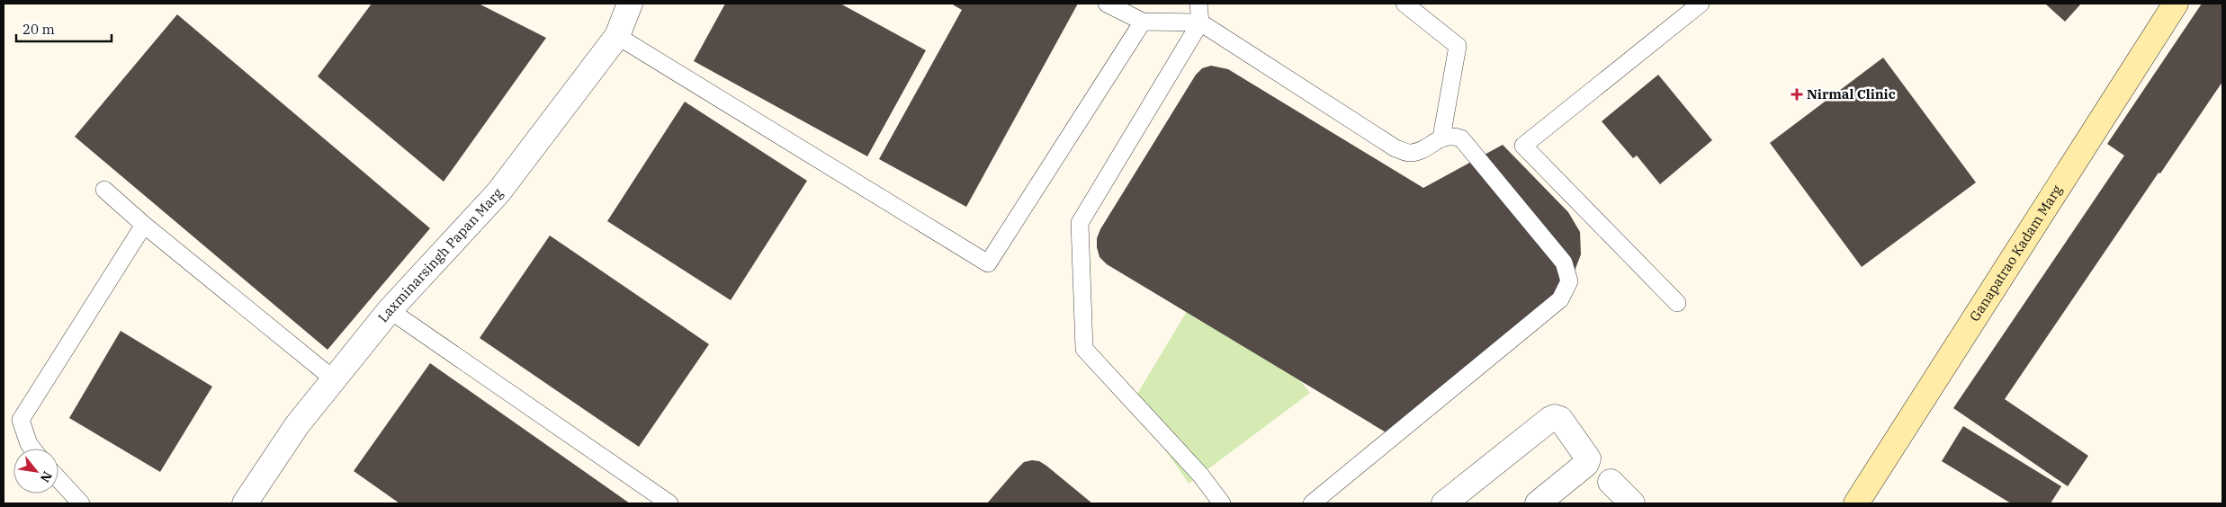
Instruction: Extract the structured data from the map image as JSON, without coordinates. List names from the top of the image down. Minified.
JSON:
{"streets":{"main road":["Ganapatrao Kadam Marg"],"street":["Laxminarsingh Papan Marg"]},"places":{"health":["Nirmal Clinic"]},"scale_bar":"20 m","north":"bottom right"}
